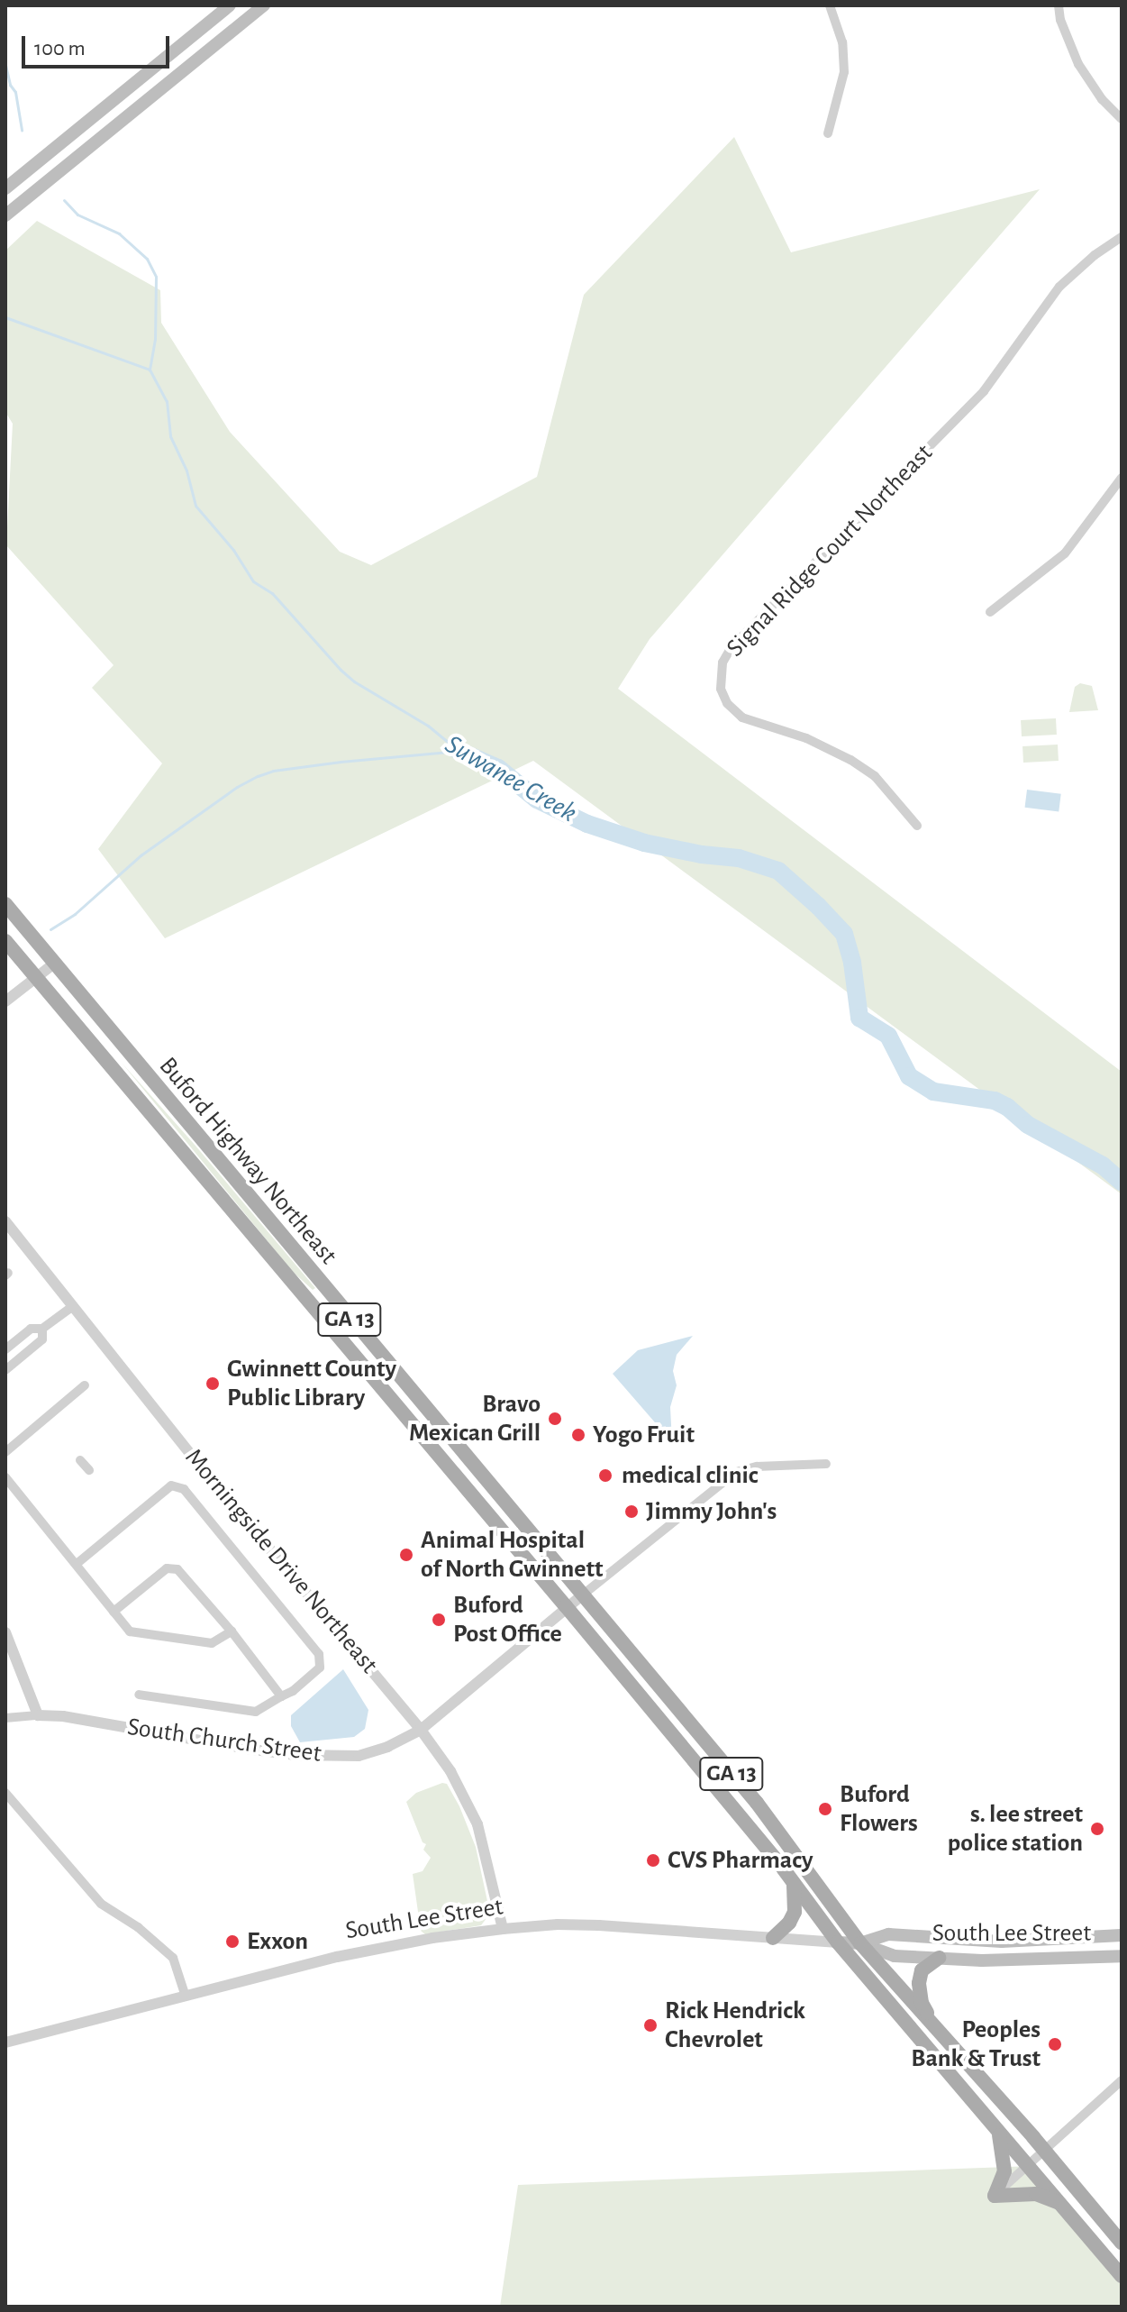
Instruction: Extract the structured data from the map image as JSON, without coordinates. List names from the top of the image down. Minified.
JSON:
{"streets":{"main road":["Buford Highway Northeast","GA 13","South Lee Street"],"street":["Signal Ridge Court Northeast","Morningside Drive Northeast","South Church Street"]},"crossings":[["Buford Highway Northeast","GA 13"],["Buford Highway Northeast","South Church Street"],["Buford Highway Northeast","South Lee Street"],["GA 13","South Lee Street"],["Morningside Drive Northeast","South Church Street"],["Morningside Drive Northeast","South Lee Street"]],"water":["Suwanee Creek"],"places":["Gwinnett County Public Library","Bravo Mexican Grill","Yogo Fruit","medical clinic","Jimmy John's","Animal Hospital of North Gwinnett","Buford Post Office","Buford Flowers","s. lee street police station","CVS Pharmacy","Exxon","Rick Hendrick Chevrolet","Peoples Bank & Trust"],"scale_bar":"100 m"}
